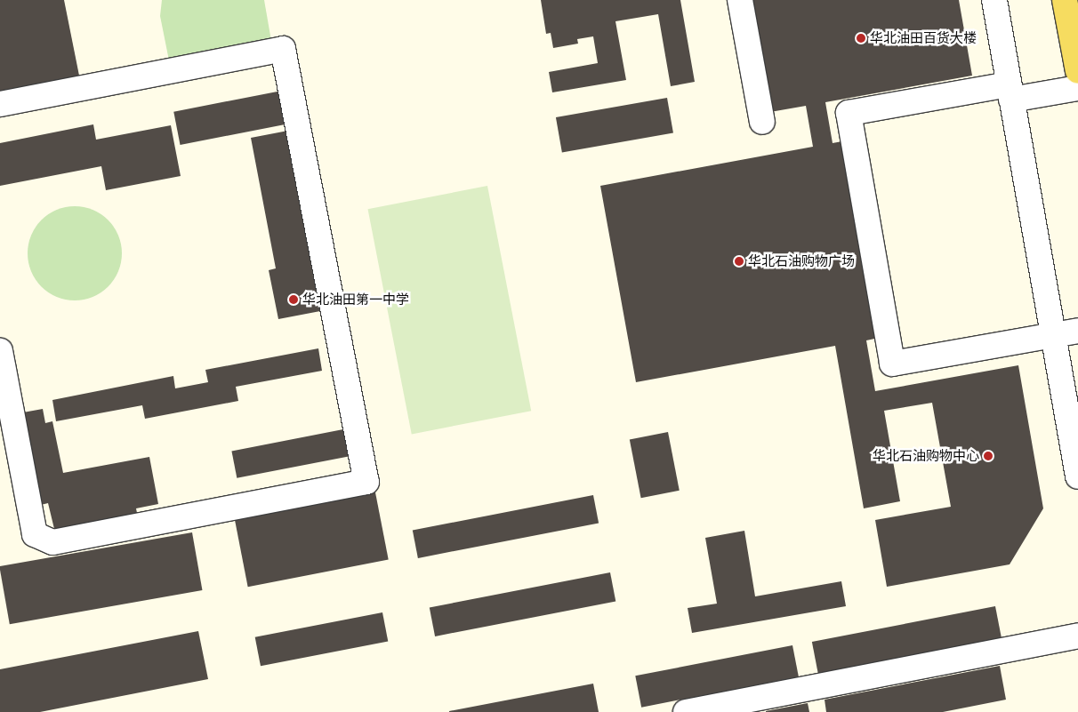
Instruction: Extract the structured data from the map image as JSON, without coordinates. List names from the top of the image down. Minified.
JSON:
{"places":["华北油田百货大楼","华北石油购物广场","华北油田第一中学","华北石油购物中心"]}
